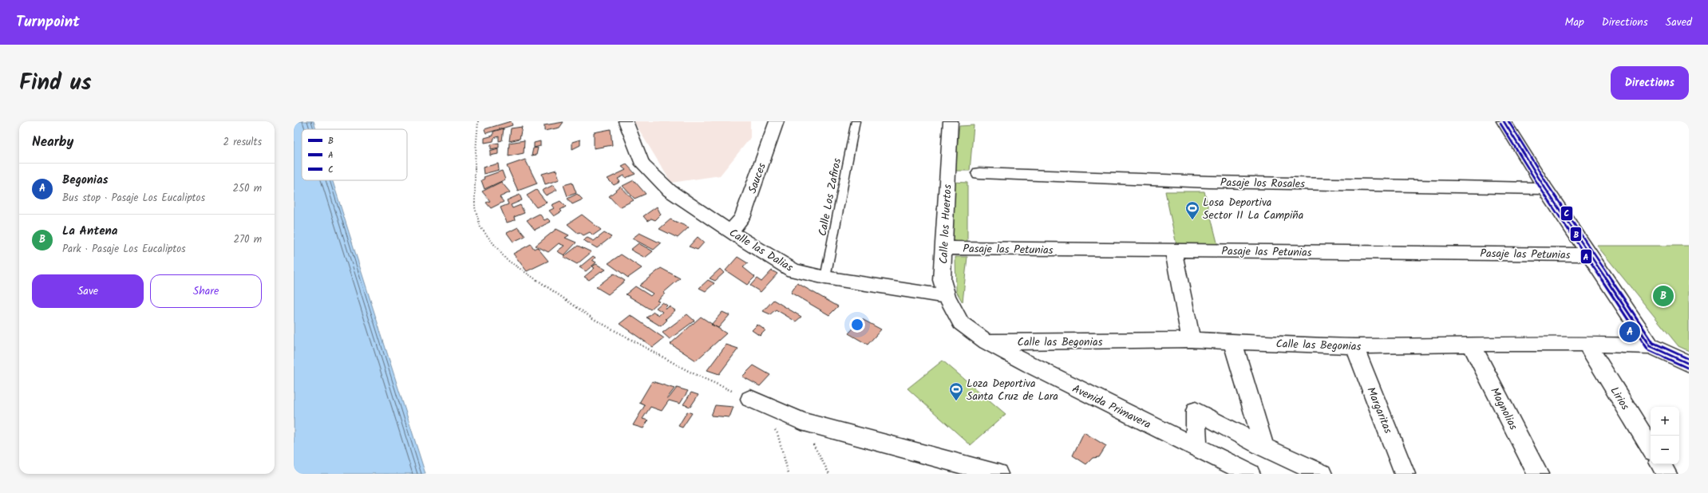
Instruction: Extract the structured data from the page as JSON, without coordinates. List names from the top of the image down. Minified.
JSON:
{"streets":{"street":["Sauces","Pasaje los Rosales","Calle los Huertos","Pasaje las Petunias","Calle las Dalias","Calle las Begonias","Lirios","Avenida Primavera","Magnolias","Margaritas"],"lane":["Calle Los Zafiros"]},"crossings":[["Sauces","Calle las Dalias"],["Calle Los Zafiros","Calle las Dalias"],["Calle los Huertos","Pasaje las Petunias"],["Calle los Huertos","Calle las Dalias"],["Calle los Huertos","Avenida Primavera"],["Calle las Begonias","Lirios"],["Calle las Begonias","Avenida Primavera"],["Calle las Begonias","Magnolias"],["Calle las Begonias","Margaritas"]],"places":{"sports":["Losa Deportiva Sector II La Campiña","Loza Deportiva Santa Cruz de Lara"]},"lines":["transit line B","transit line C","transit line A"],"legend":["B","A","C"],"page":{"header":"Turnpoint","nav":["Map","Directions","Saved"],"title":"Find us","buttons":["Directions",["Save","Share"]],"heading":["Nearby","2 results"],"list":[{"mark":"A","name":"Begonias","note":"Bus stop · Pasaje Los Eucaliptos","value":"250 m"},{"mark":"B","name":"La Antena","note":"Park · Pasaje Los Eucaliptos","value":"270 m"}],"pins":["B","A"],"map_buttons":["+","−"]}}
